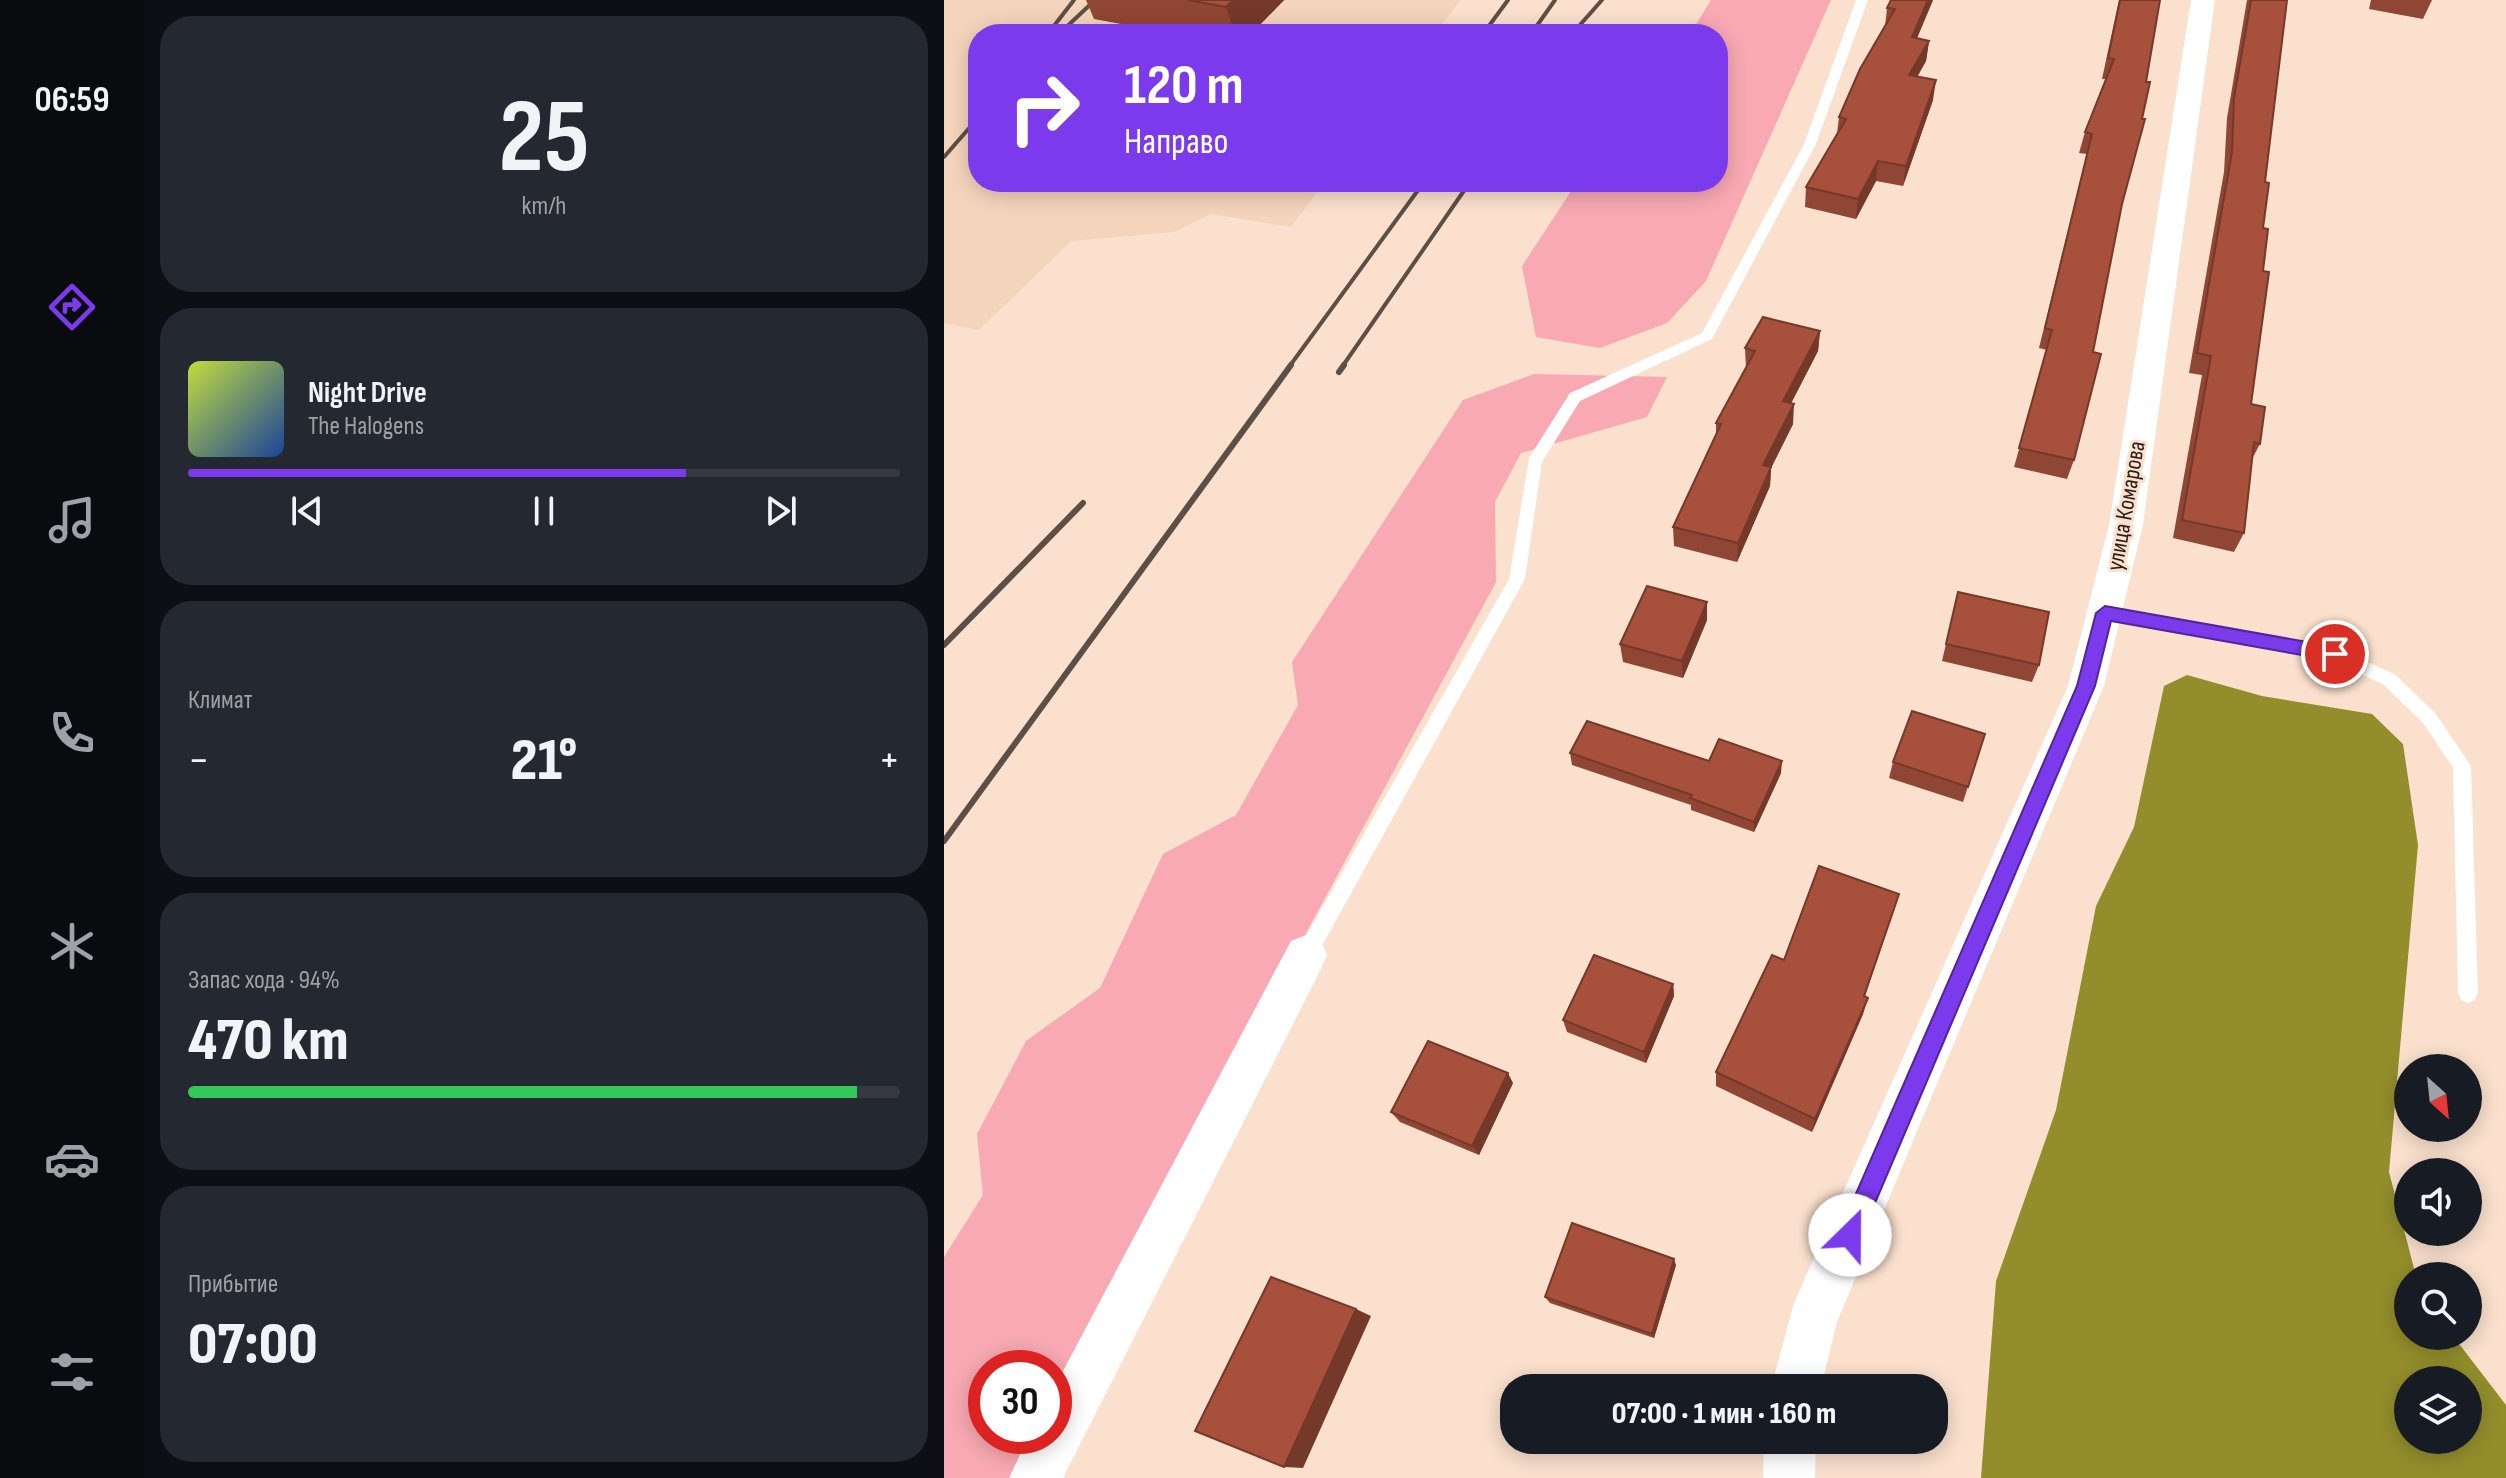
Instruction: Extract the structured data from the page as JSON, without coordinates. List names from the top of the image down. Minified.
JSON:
{"streets":{"street":["улица Комарова"]},"north":"bottom right","page":{"tabs":"06:59","tile":[["25","km/h"],"Климат",["Запас хода · 94%","470 km"],["Прибытие","07:00"]],"turn":["120 m","Направо"],"song":["Night Drive","The Halogens"],"heat":["−","21°","+"],"limit":"30","trip":"07:00 · 1 мин · 160 m"}}
